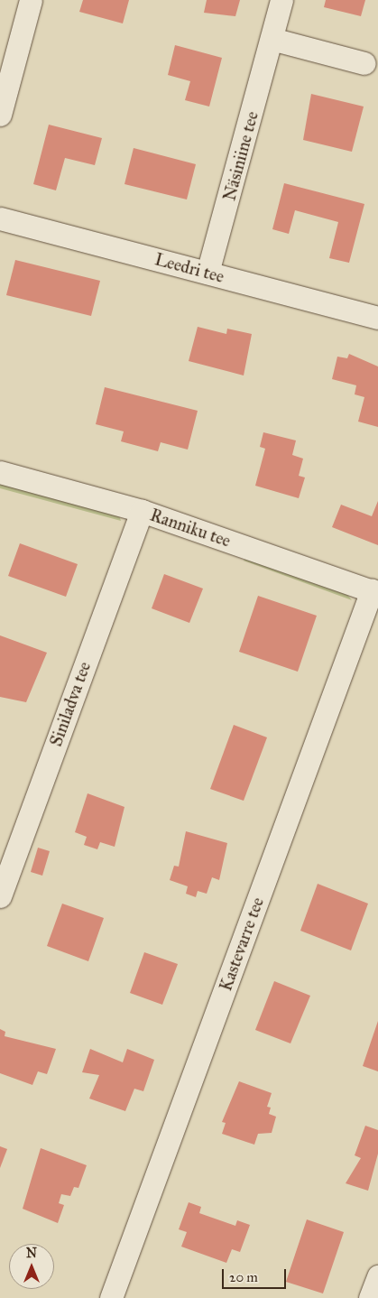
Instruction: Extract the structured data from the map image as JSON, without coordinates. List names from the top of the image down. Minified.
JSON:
{"streets":{"street":["Näsiniine tee","Leedri tee","Ranniku tee","Siniladva tee","Kastevarre tee"]},"crossings":[["Näsiniine tee","Leedri tee"],["Ranniku tee","Siniladva tee"],["Ranniku tee","Kastevarre tee"]],"scale_bar":"20 m","north":"top"}
